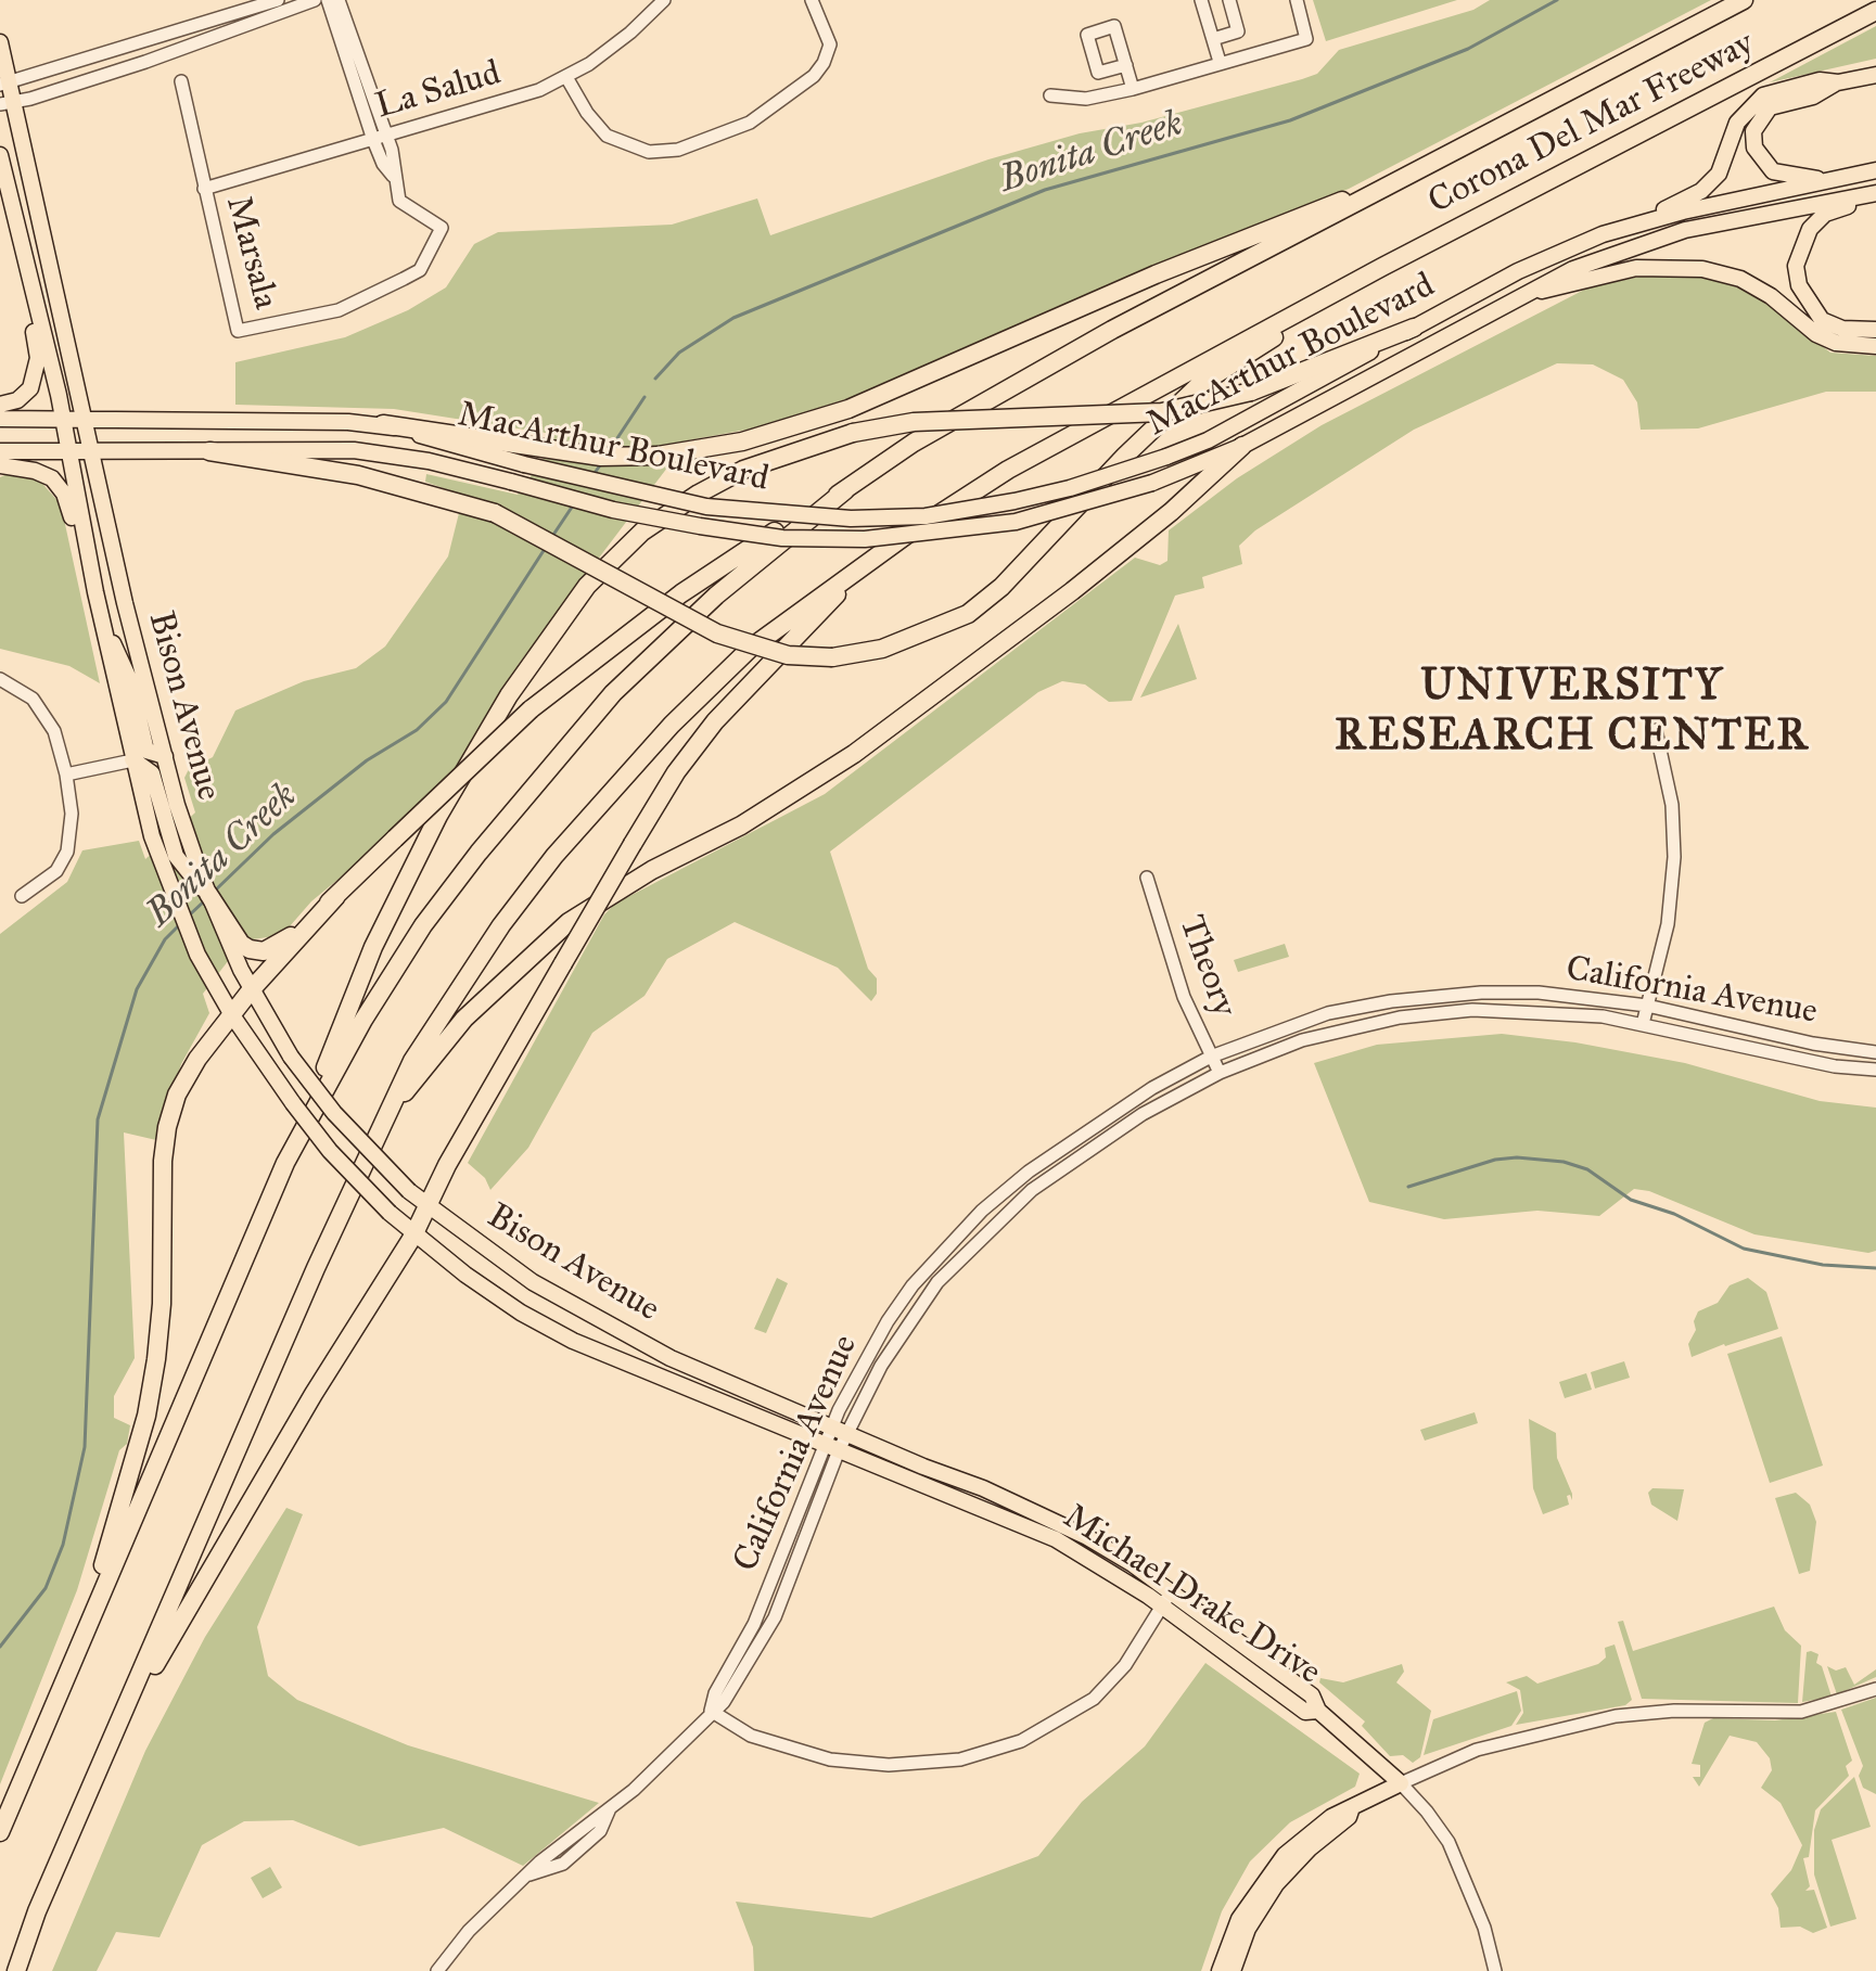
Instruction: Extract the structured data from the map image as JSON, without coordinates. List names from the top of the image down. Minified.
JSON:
{"streets":{"highway":["Corona Del Mar Freeway"],"main road":["MacArthur Boulevard","Bison Avenue","Michael Drake Drive"],"street":["La Salud","Marsala","Theory","California Avenue"]},"crossings":[["La Salud","Marsala"],["MacArthur Boulevard","Bison Avenue"],["Bison Avenue","California Avenue"],["Bison Avenue","Michael Drake Drive"],["Theory","California Avenue"],["California Avenue","Michael Drake Drive"]],"districts":["UNIVERSITY RESEARCH CENTER"],"water":["Bonita Creek"]}
